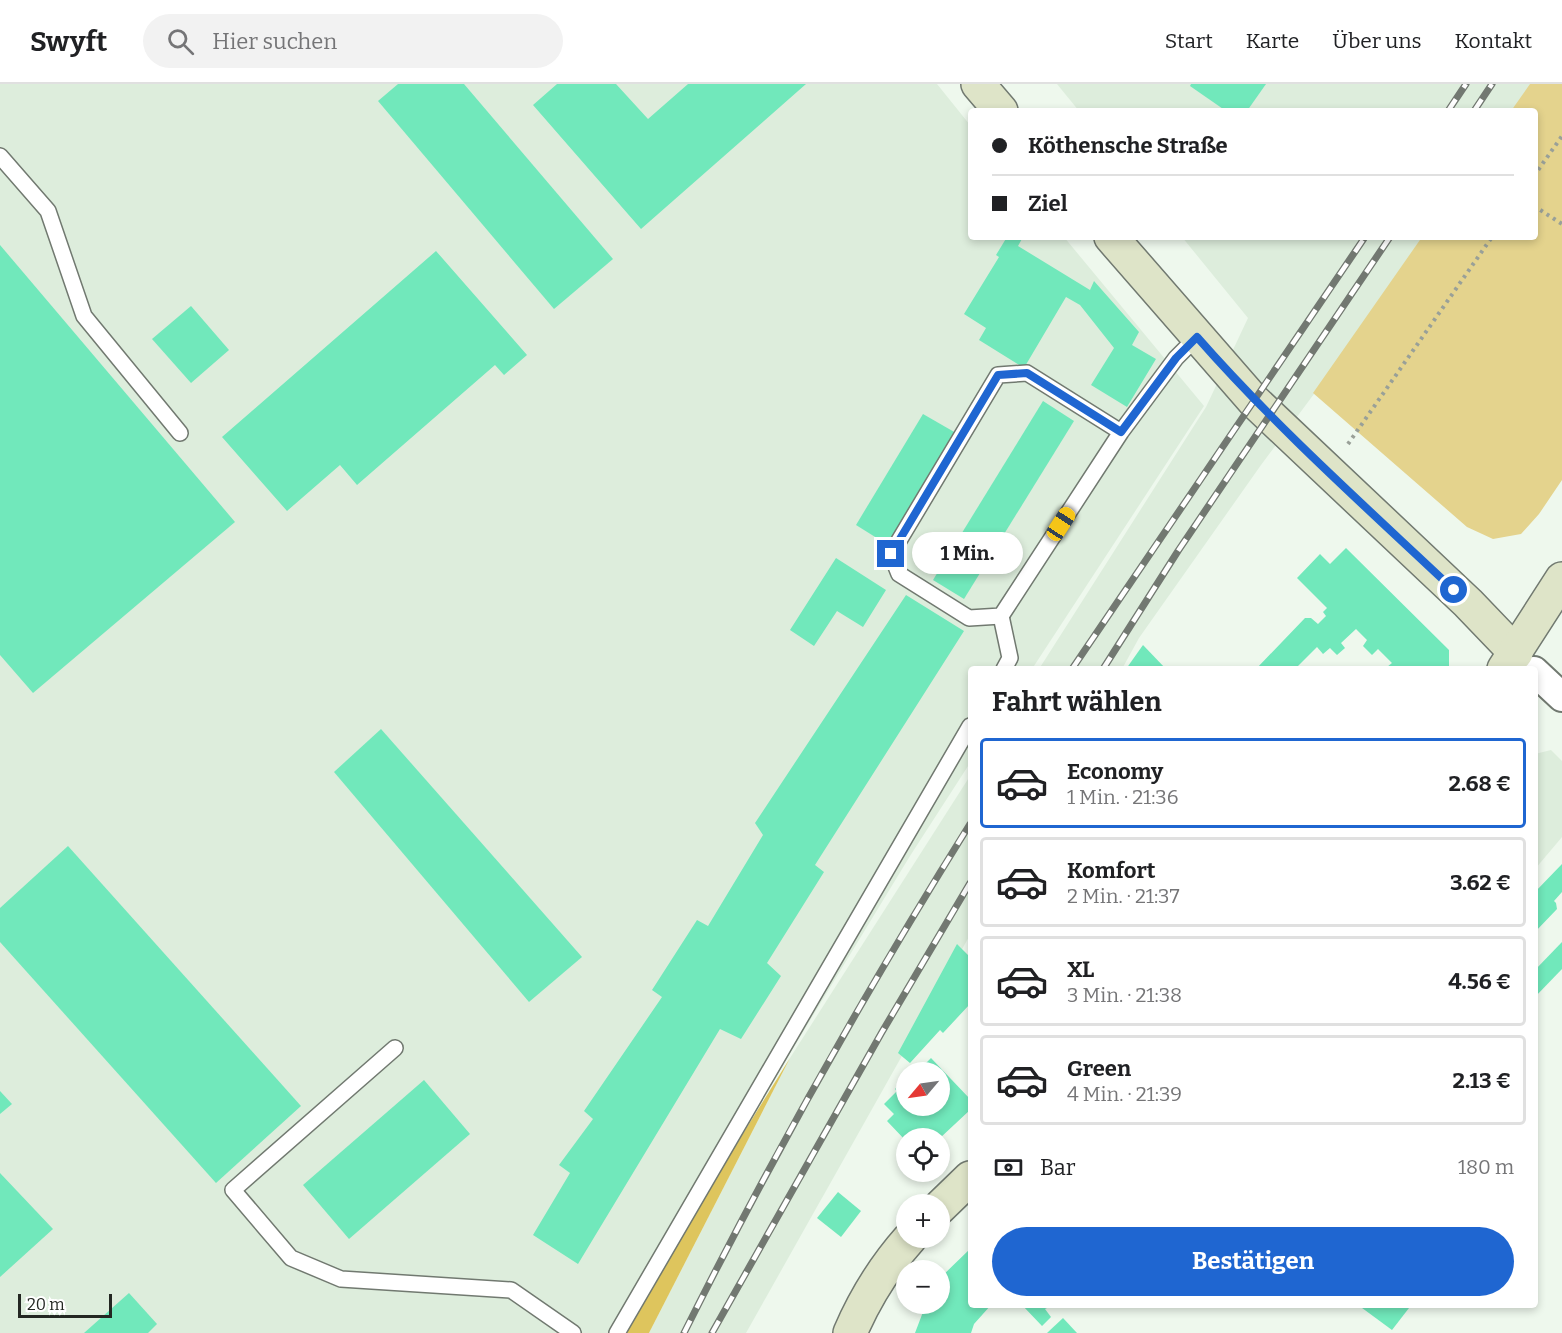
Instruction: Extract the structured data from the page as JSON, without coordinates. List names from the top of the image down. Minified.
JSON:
{"scale_bar":"20 m","north":"bottom left","page":{"header":"Swyft","search":"Hier suchen","nav":["Start","Karte","Über uns","Kontakt"],"banner":["Köthensche Straße","Ziel"],"bubble":"1 Min.","heading":"Fahrt wählen","list":[{"name":"Economy","note":"1 Min. · 21:36","value":"2.68 €"},{"name":"Komfort","note":"2 Min. · 21:37","value":"3.62 €"},{"name":"XL","note":"3 Min. · 21:38","value":"4.56 €"},{"name":"Green","note":"4 Min. · 21:39","value":"2.13 €"}],"map_buttons":["+","−"],"pay":["Bar","180 m"],"buttons":"Bestätigen","scale":"20 m"}}
